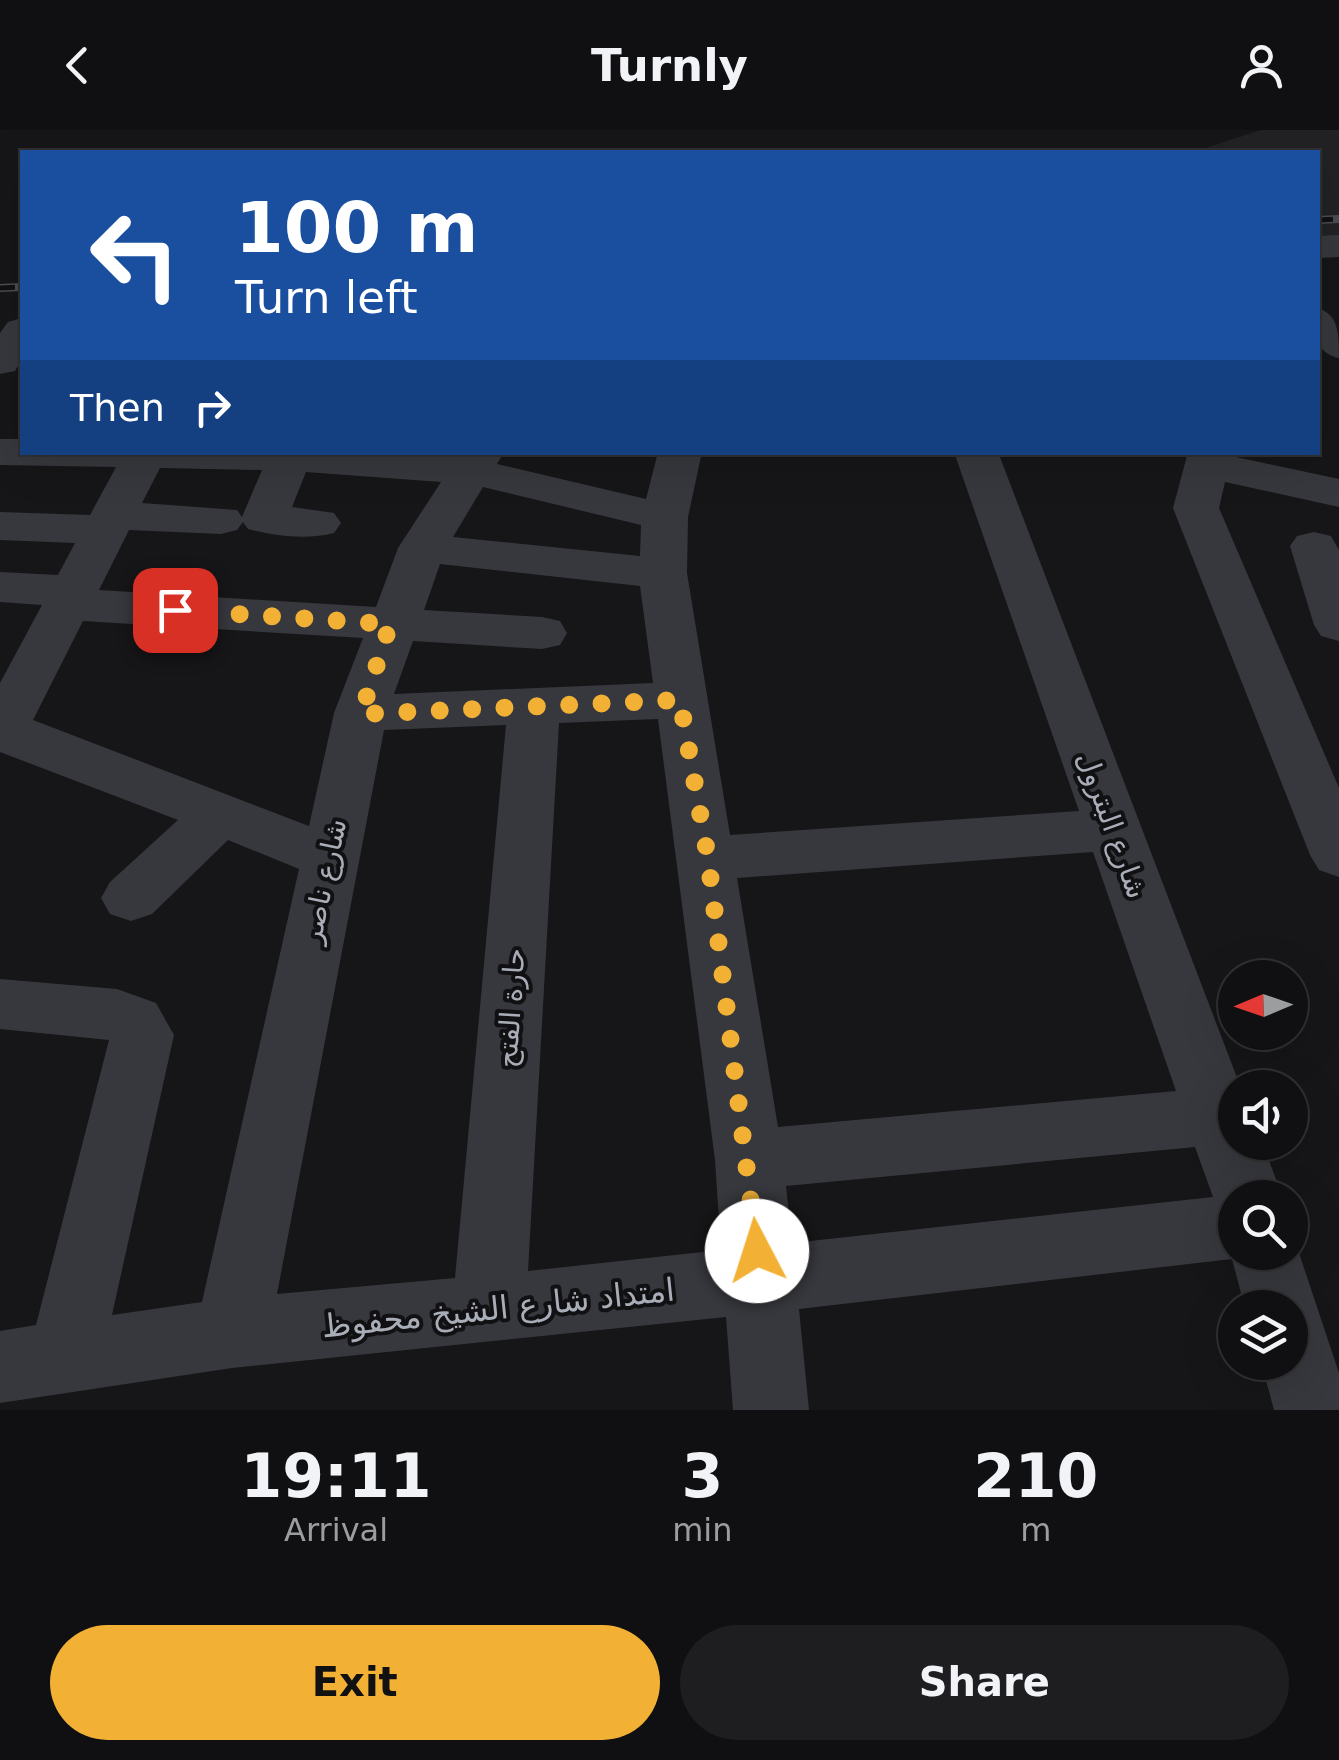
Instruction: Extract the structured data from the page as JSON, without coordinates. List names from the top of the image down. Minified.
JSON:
{"streets":{"street":["شارع البترول","شارع ناصر","حارة الفتح","امتداد شارع الشيخ محفوظ"]},"crossings":[["شارع ناصر","امتداد شارع الشيخ محفوظ"],["حارة الفتح","امتداد شارع الشيخ محفوظ"]],"north":"left","page":{"header":"Turnly","turn":["100 m","Turn left"],"then":"Then","eta":["19:11","Arrival","3","min","210","m"],"buttons":["Exit","Share"]}}
